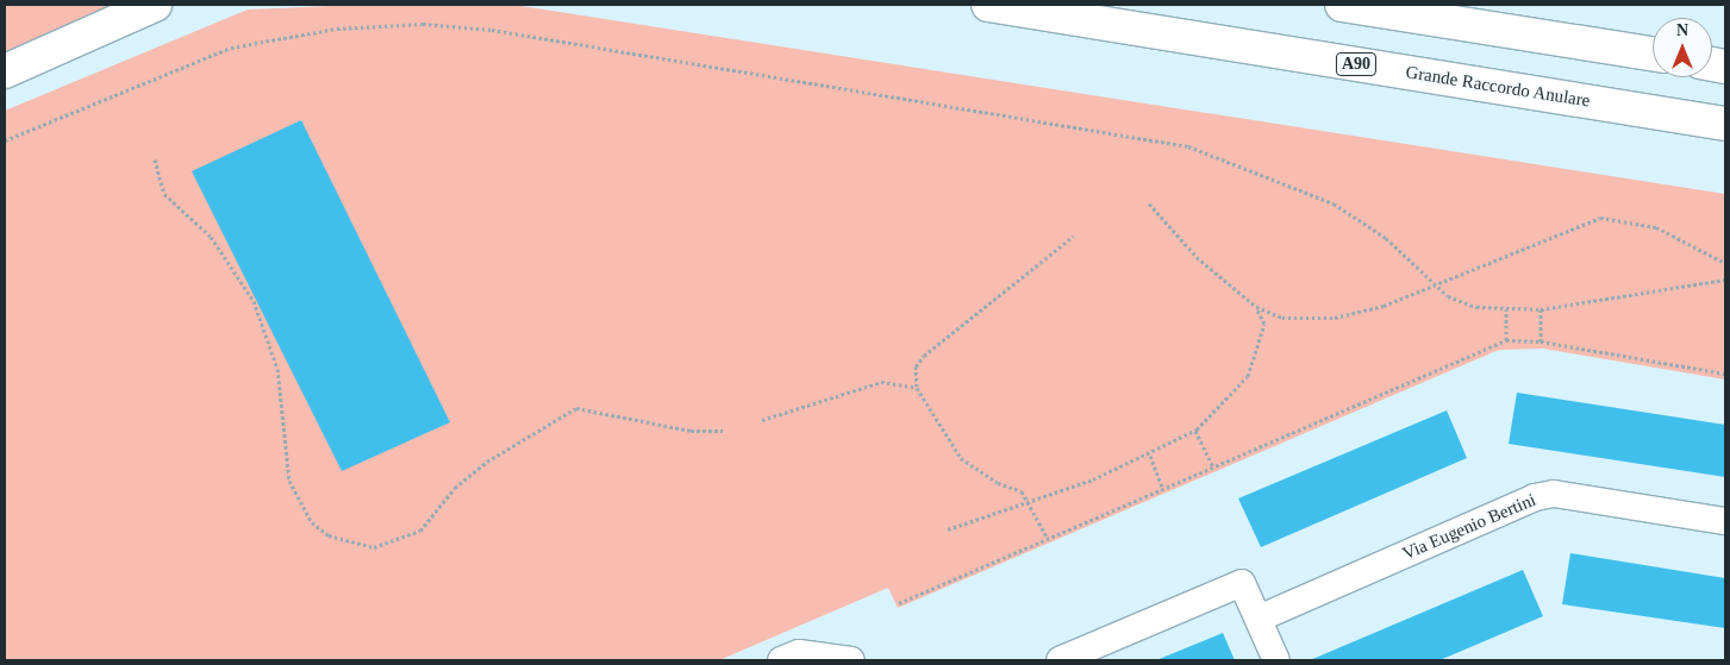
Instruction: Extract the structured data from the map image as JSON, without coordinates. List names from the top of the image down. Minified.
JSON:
{"streets":{"highway":["A90","Grande Raccordo Anulare"],"street":["Via Eugenio Bertini"]},"north":"top"}
